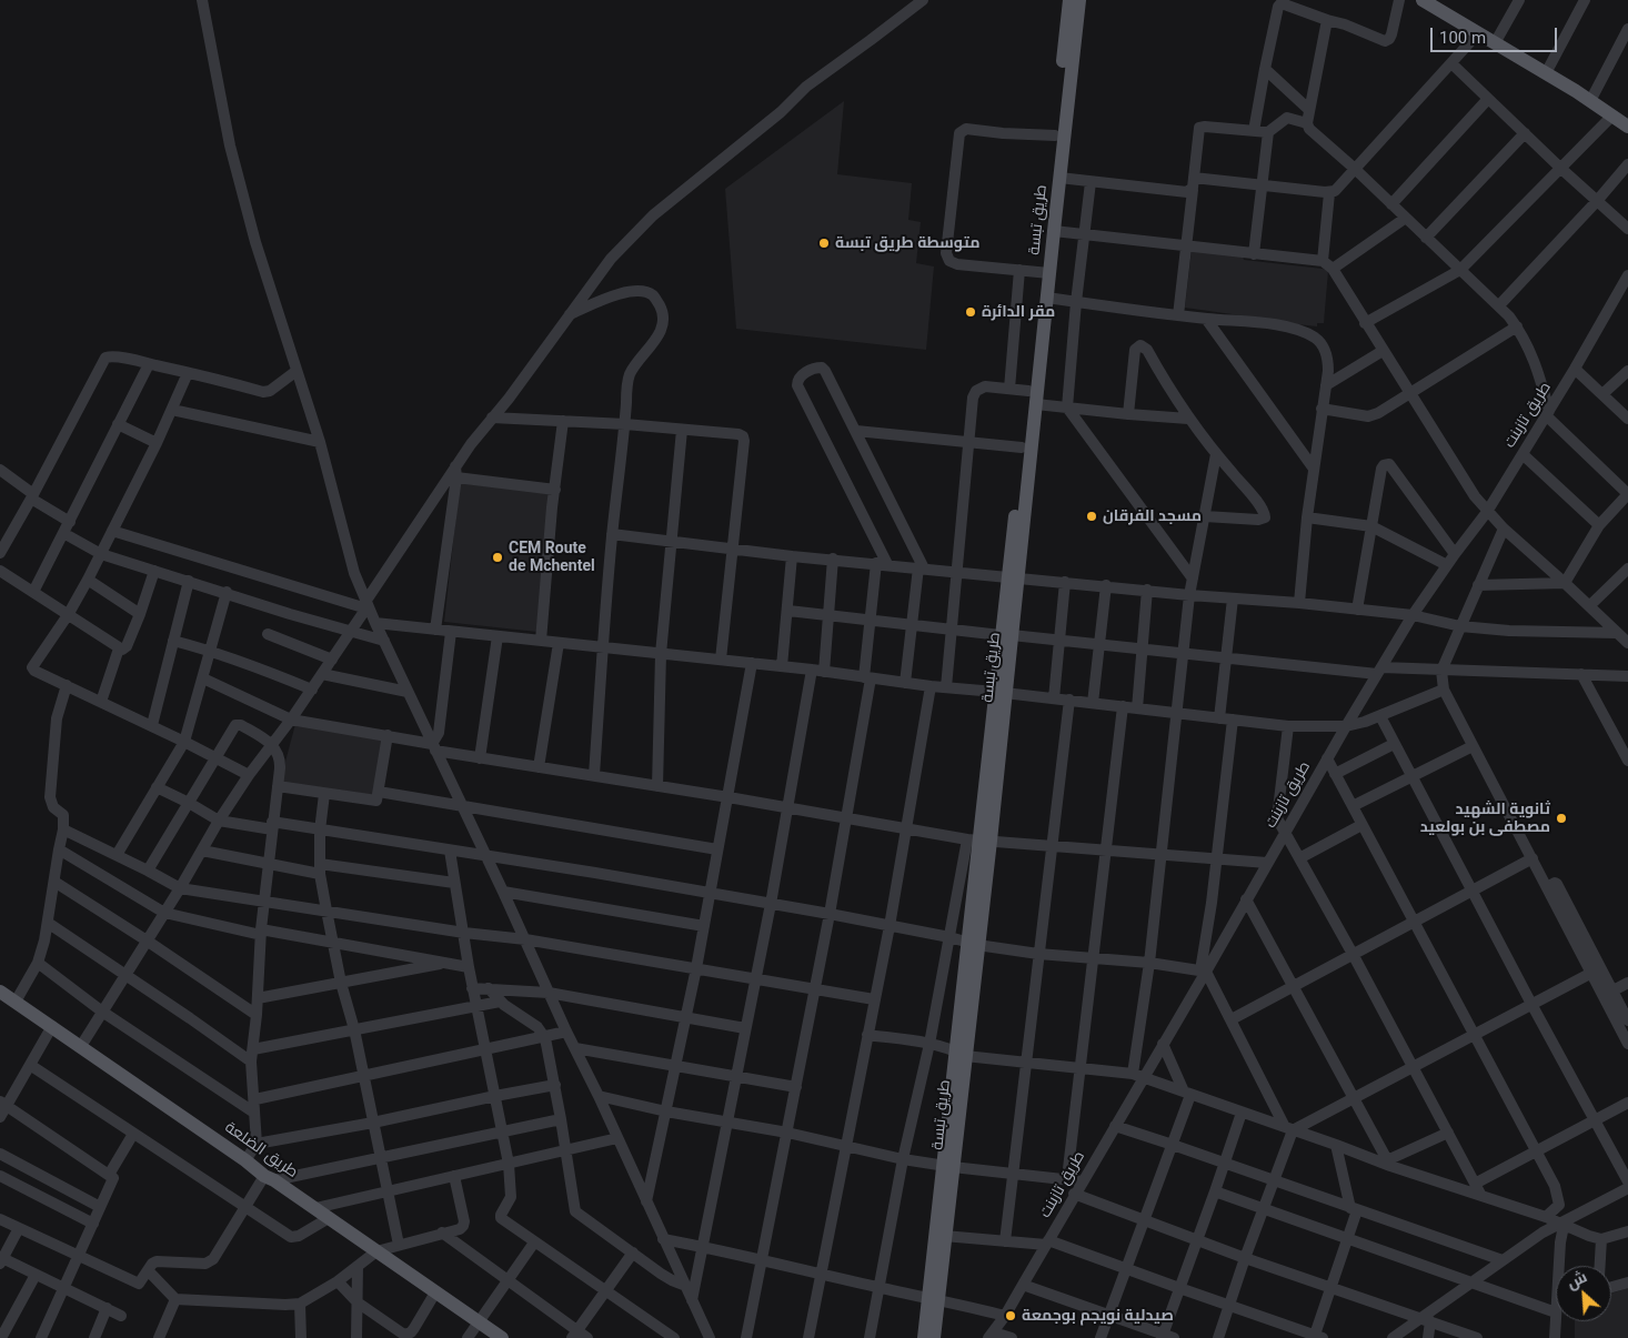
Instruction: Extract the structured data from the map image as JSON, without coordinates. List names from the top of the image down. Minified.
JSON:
{"streets":{"main road":["طريق تبسة","طريق الضلعة"],"street":["طريق تازبنت"]},"places":["متوسطة طريق تبسة","مقر الدائرة","مسجد الفرقان","CEM Route de Mchentel","ثانوية الشهيد مصطفى بن بولعيد","صيدلية نويجم بوجمعة"],"scale_bar":"100 m","north":"top left"}
